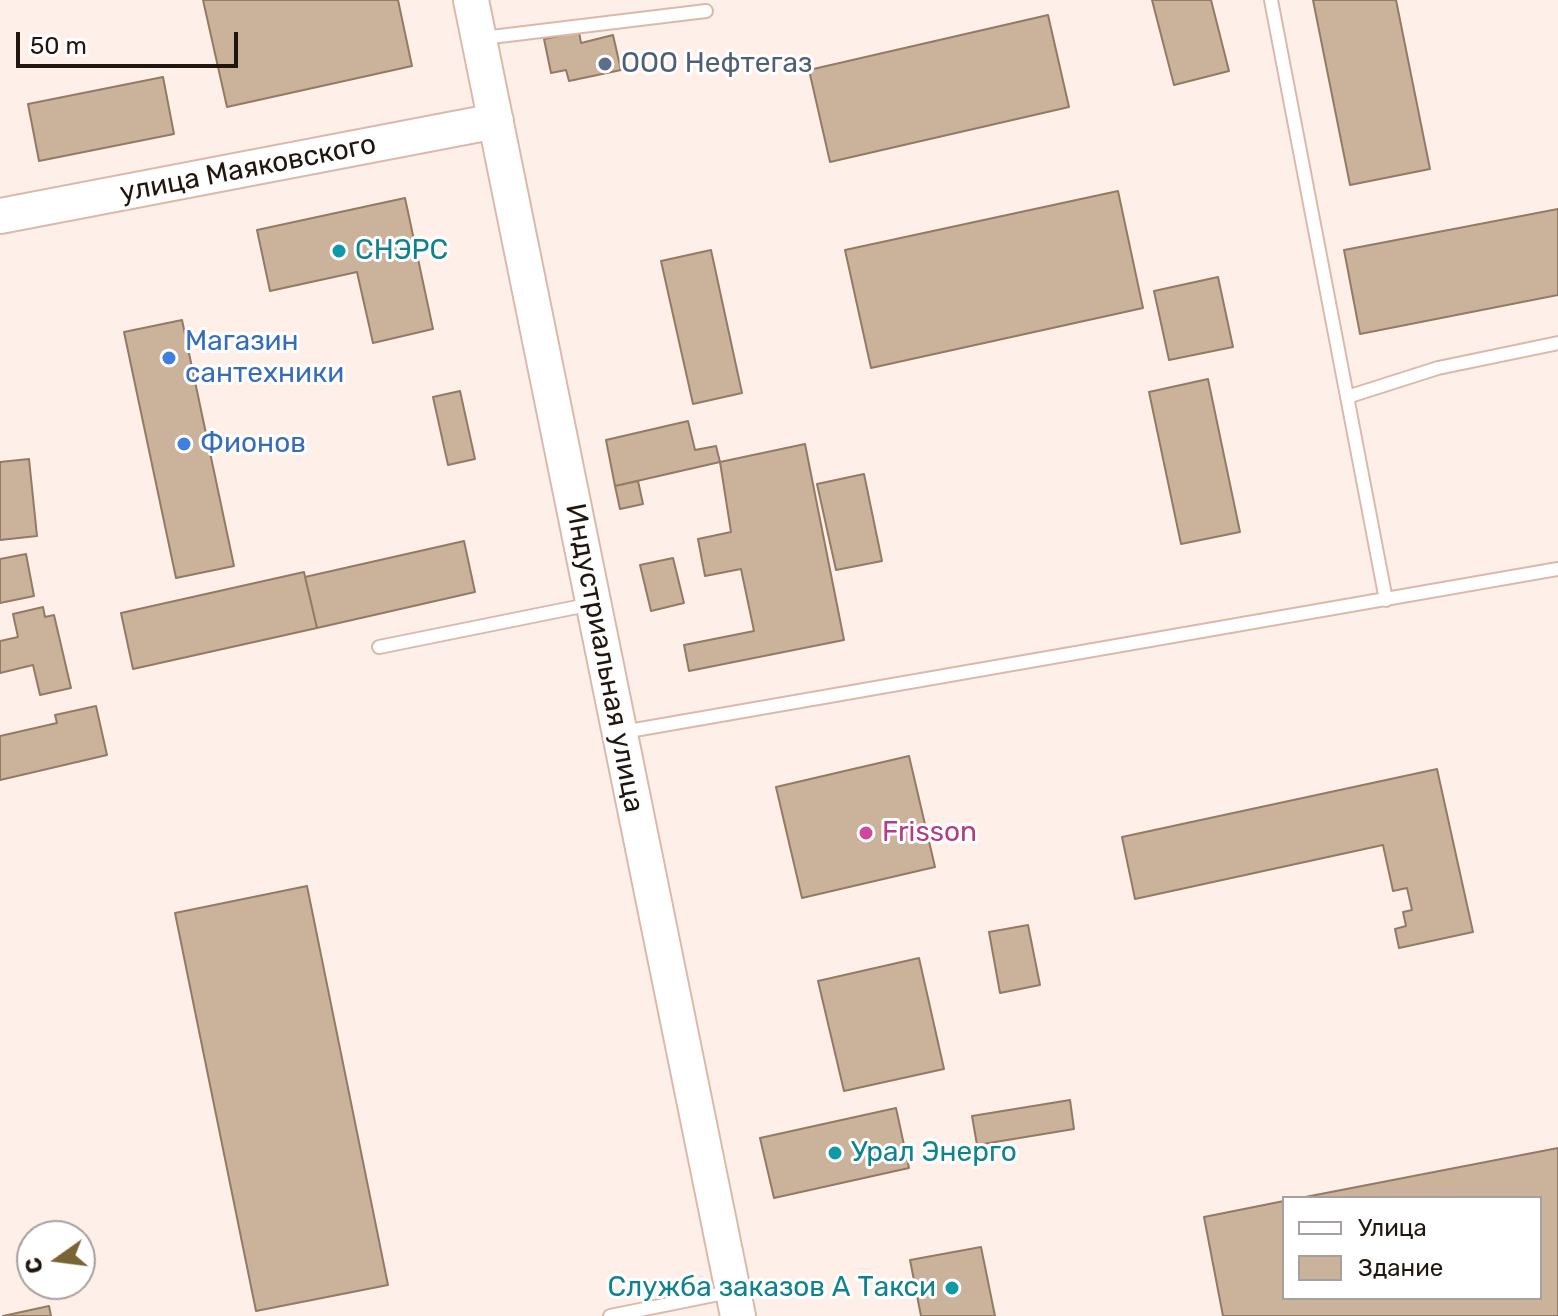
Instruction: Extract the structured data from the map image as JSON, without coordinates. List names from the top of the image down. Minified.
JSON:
{"streets":{"street":["улица Маяковского","Индустриальная улица"]},"crossings":[["улица Маяковского","Индустриальная улица"]],"places":["ООО Нефтегаз","СНЭРС","Магазин сантехники","Фионов","Frisson","Урал Энерго","Служба заказов А Такси"],"legend":["Улица","Здание"],"scale_bar":"50 m","north":"left"}
